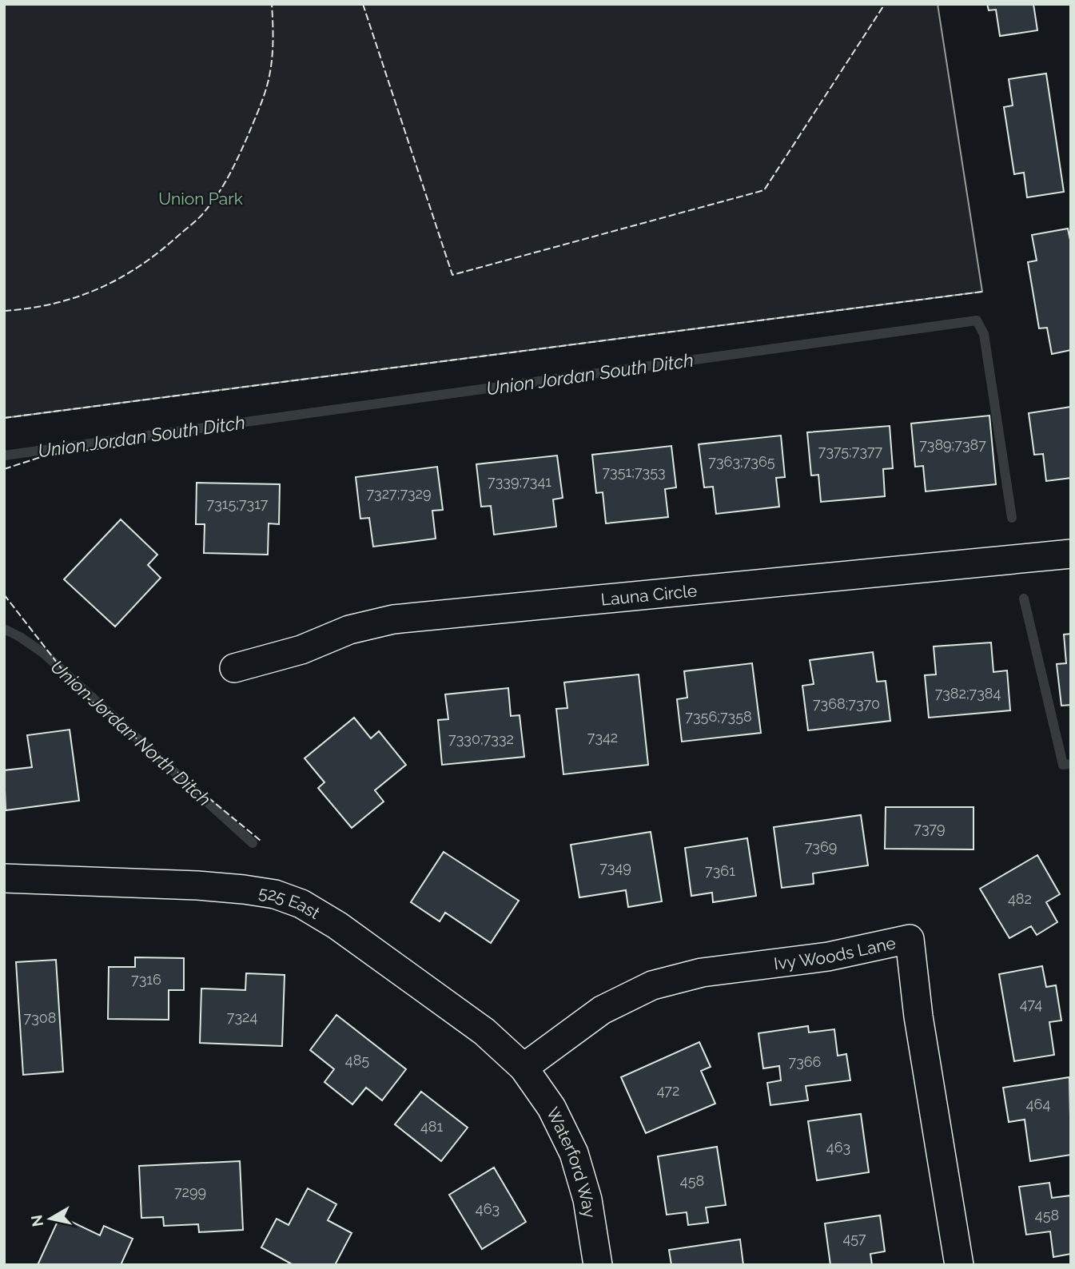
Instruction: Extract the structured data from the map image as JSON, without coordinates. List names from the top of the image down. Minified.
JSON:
{"streets":{"street":["Launa Circle","525 East","Ivy Woods Lane","Waterford Way"]},"crossings":[["525 East","Ivy Woods Lane"],["525 East","Waterford Way"],["Ivy Woods Lane","Waterford Way"]],"water":["Union Jordan South Ditch","Union Jordan North Ditch"],"parks":["Union Park"],"house_numbers":["7389;7387","7375;7377","7363;7365","7351;7353","7339;7341","7327;7329","7315;7317","7382;7384","7368;7370","7356;7358","7342","7330;7332","7379","7369","7349","7361","482","7316","474","7324","7308","485","7366","472","464","481","463","458","7299","463","458","457"],"north":"left"}
